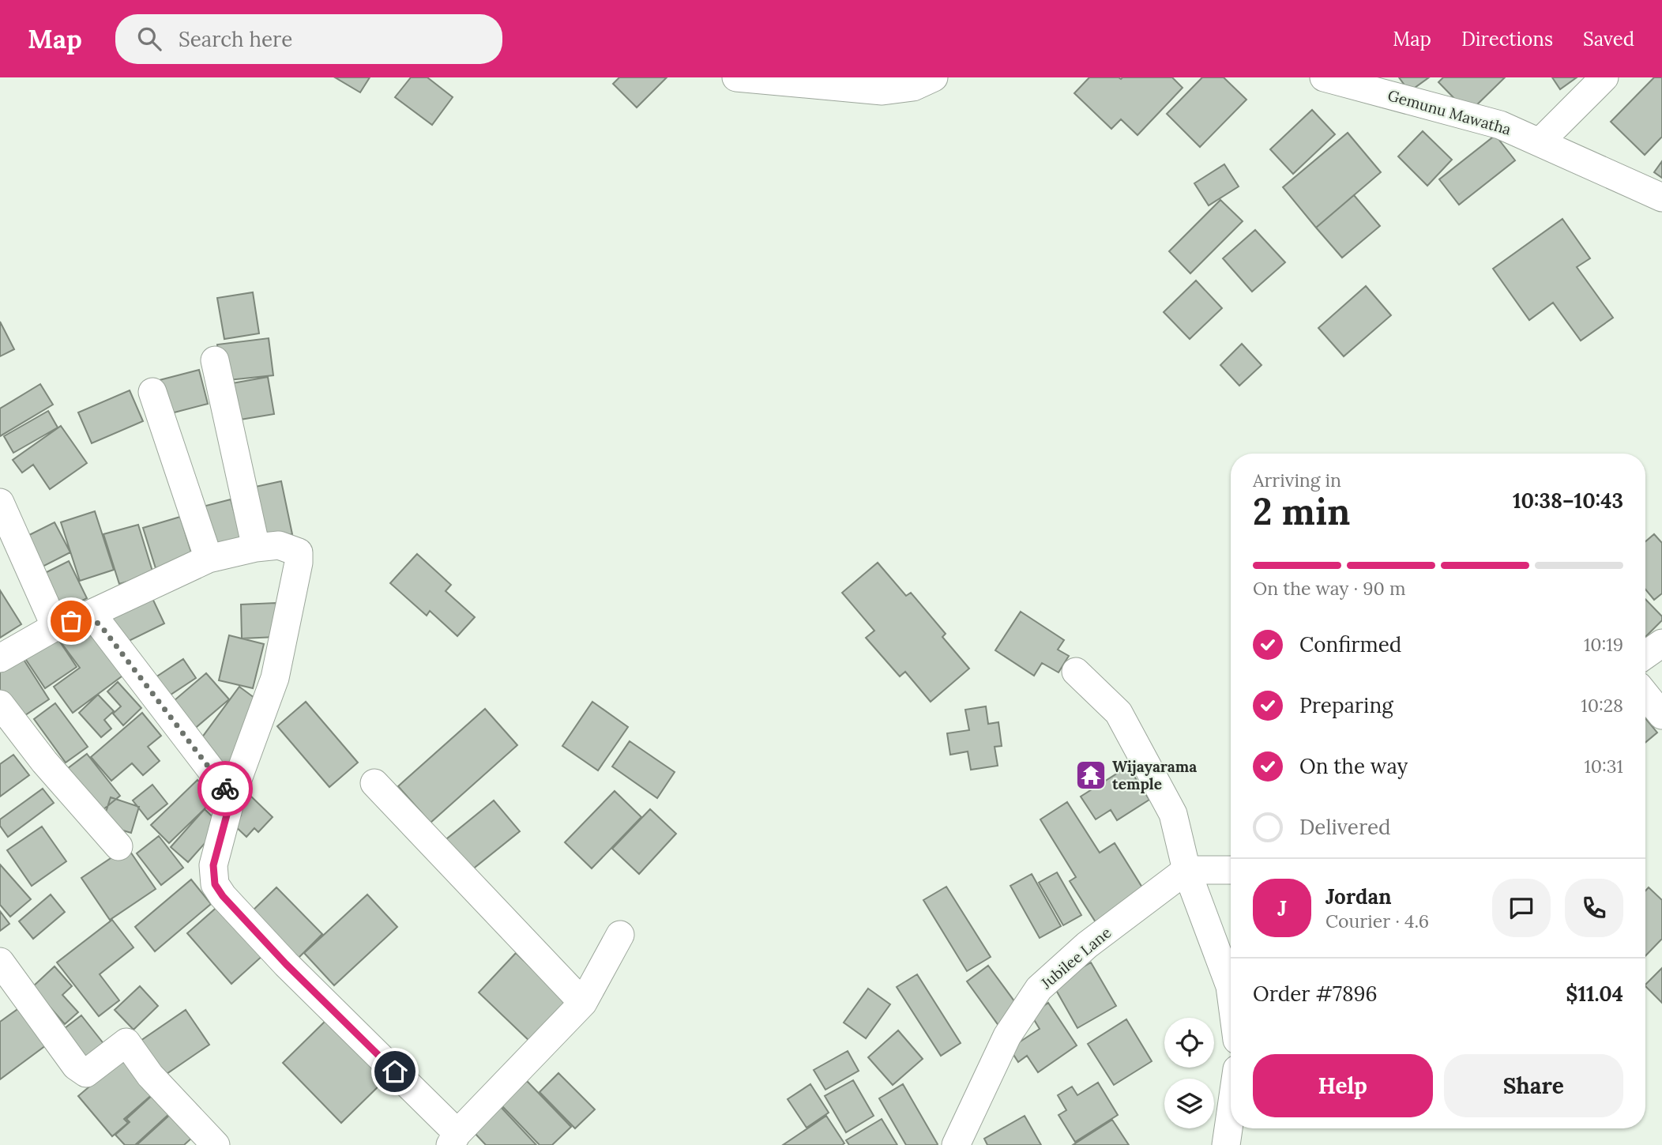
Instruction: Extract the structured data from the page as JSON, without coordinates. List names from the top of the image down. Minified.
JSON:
{"streets":{"street":["Gemunu Mawatha","Jubilee Lane"]},"places":{"temple":["Wijayarama temple"]},"page":{"header":"Map","search":"Search here","nav":["Map","Directions","Saved"],"heading":["2 min","Arriving in","10:38–10:43"],"panel":["Jordan","Courier · 4.6","Order #7896","$11.04"],"bar":"On the way · 90 m","list":[["Confirmed","10:19"],["Preparing","10:28"],["On the way","10:31"],"Delivered"],"round":"J","buttons":["Help","Share"]}}
